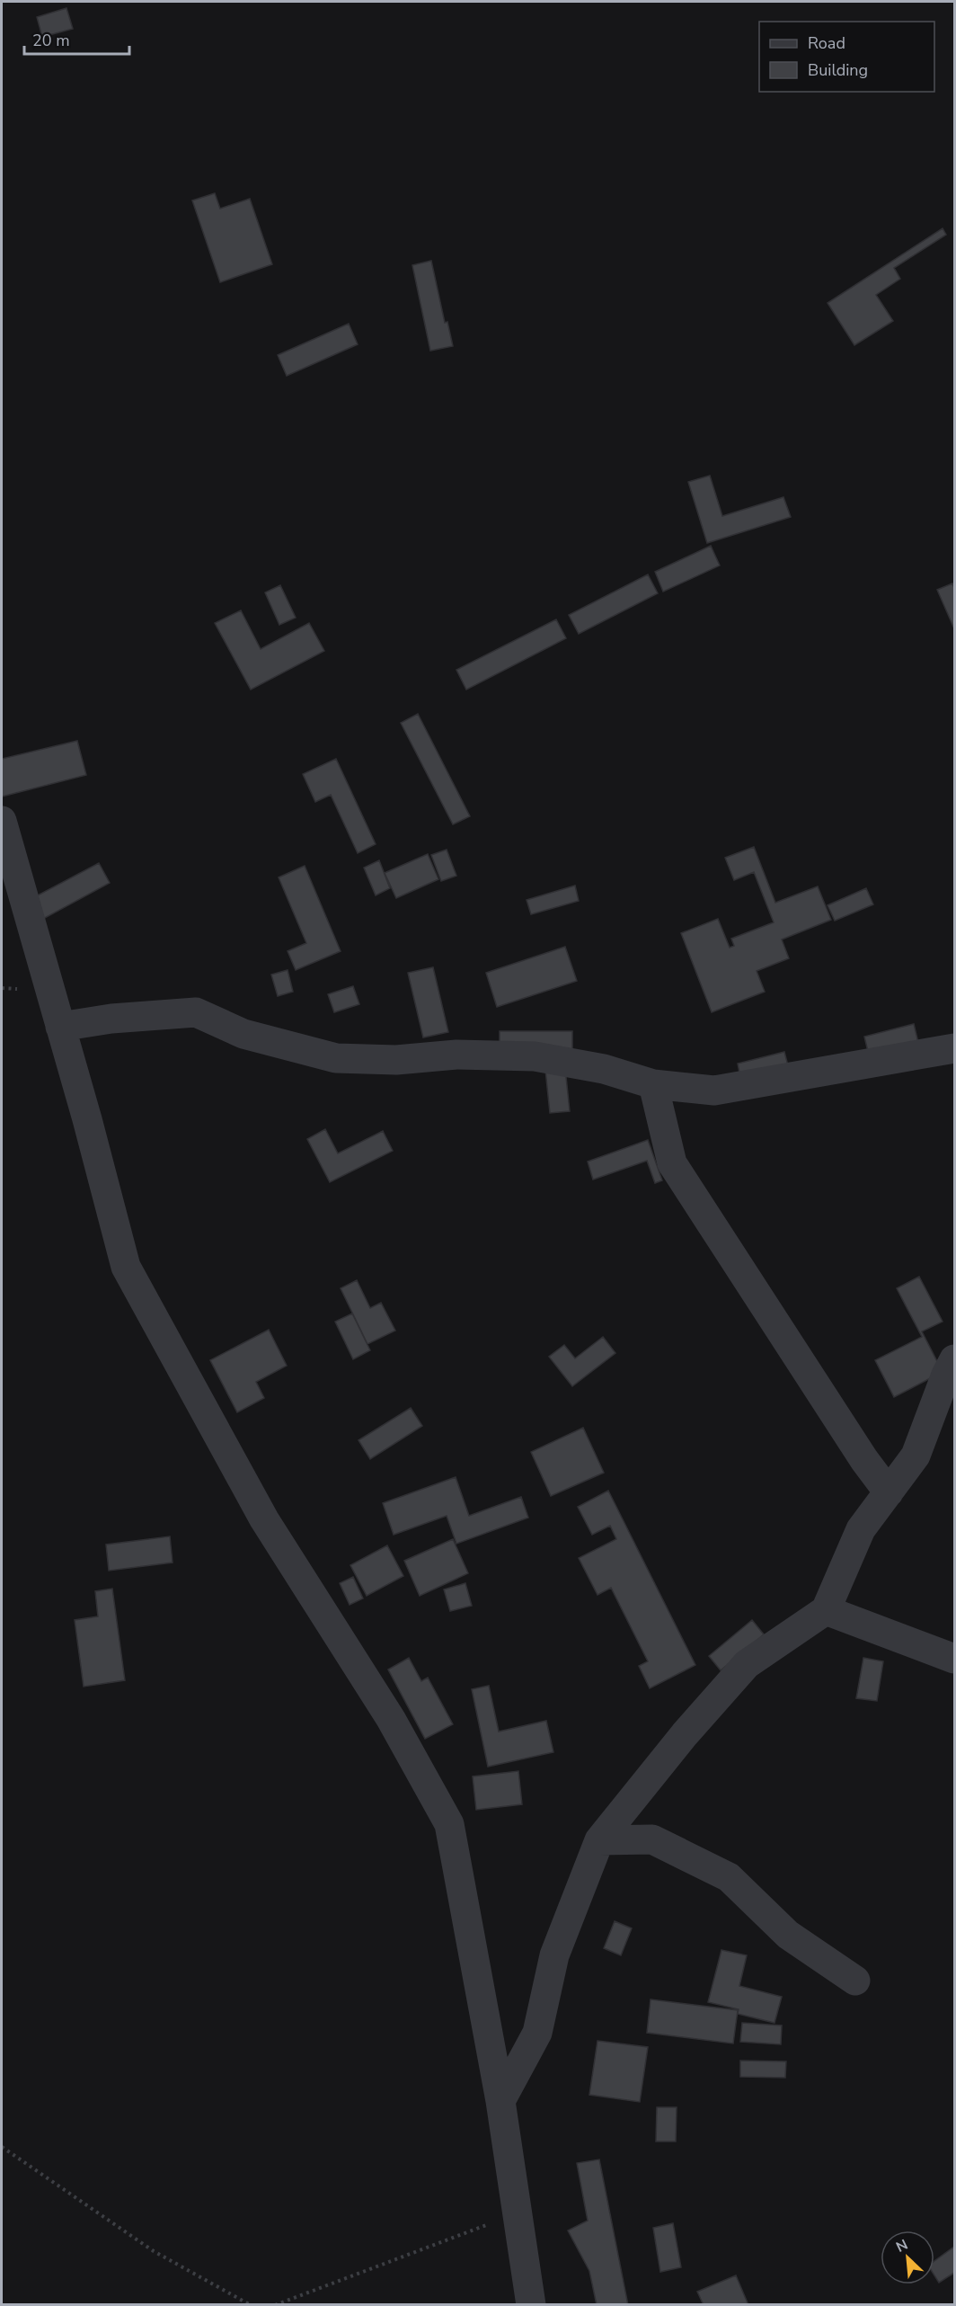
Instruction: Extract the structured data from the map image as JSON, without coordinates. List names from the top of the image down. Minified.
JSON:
{"legend":["Road","Building"],"scale_bar":"20 m","north":"top left"}
